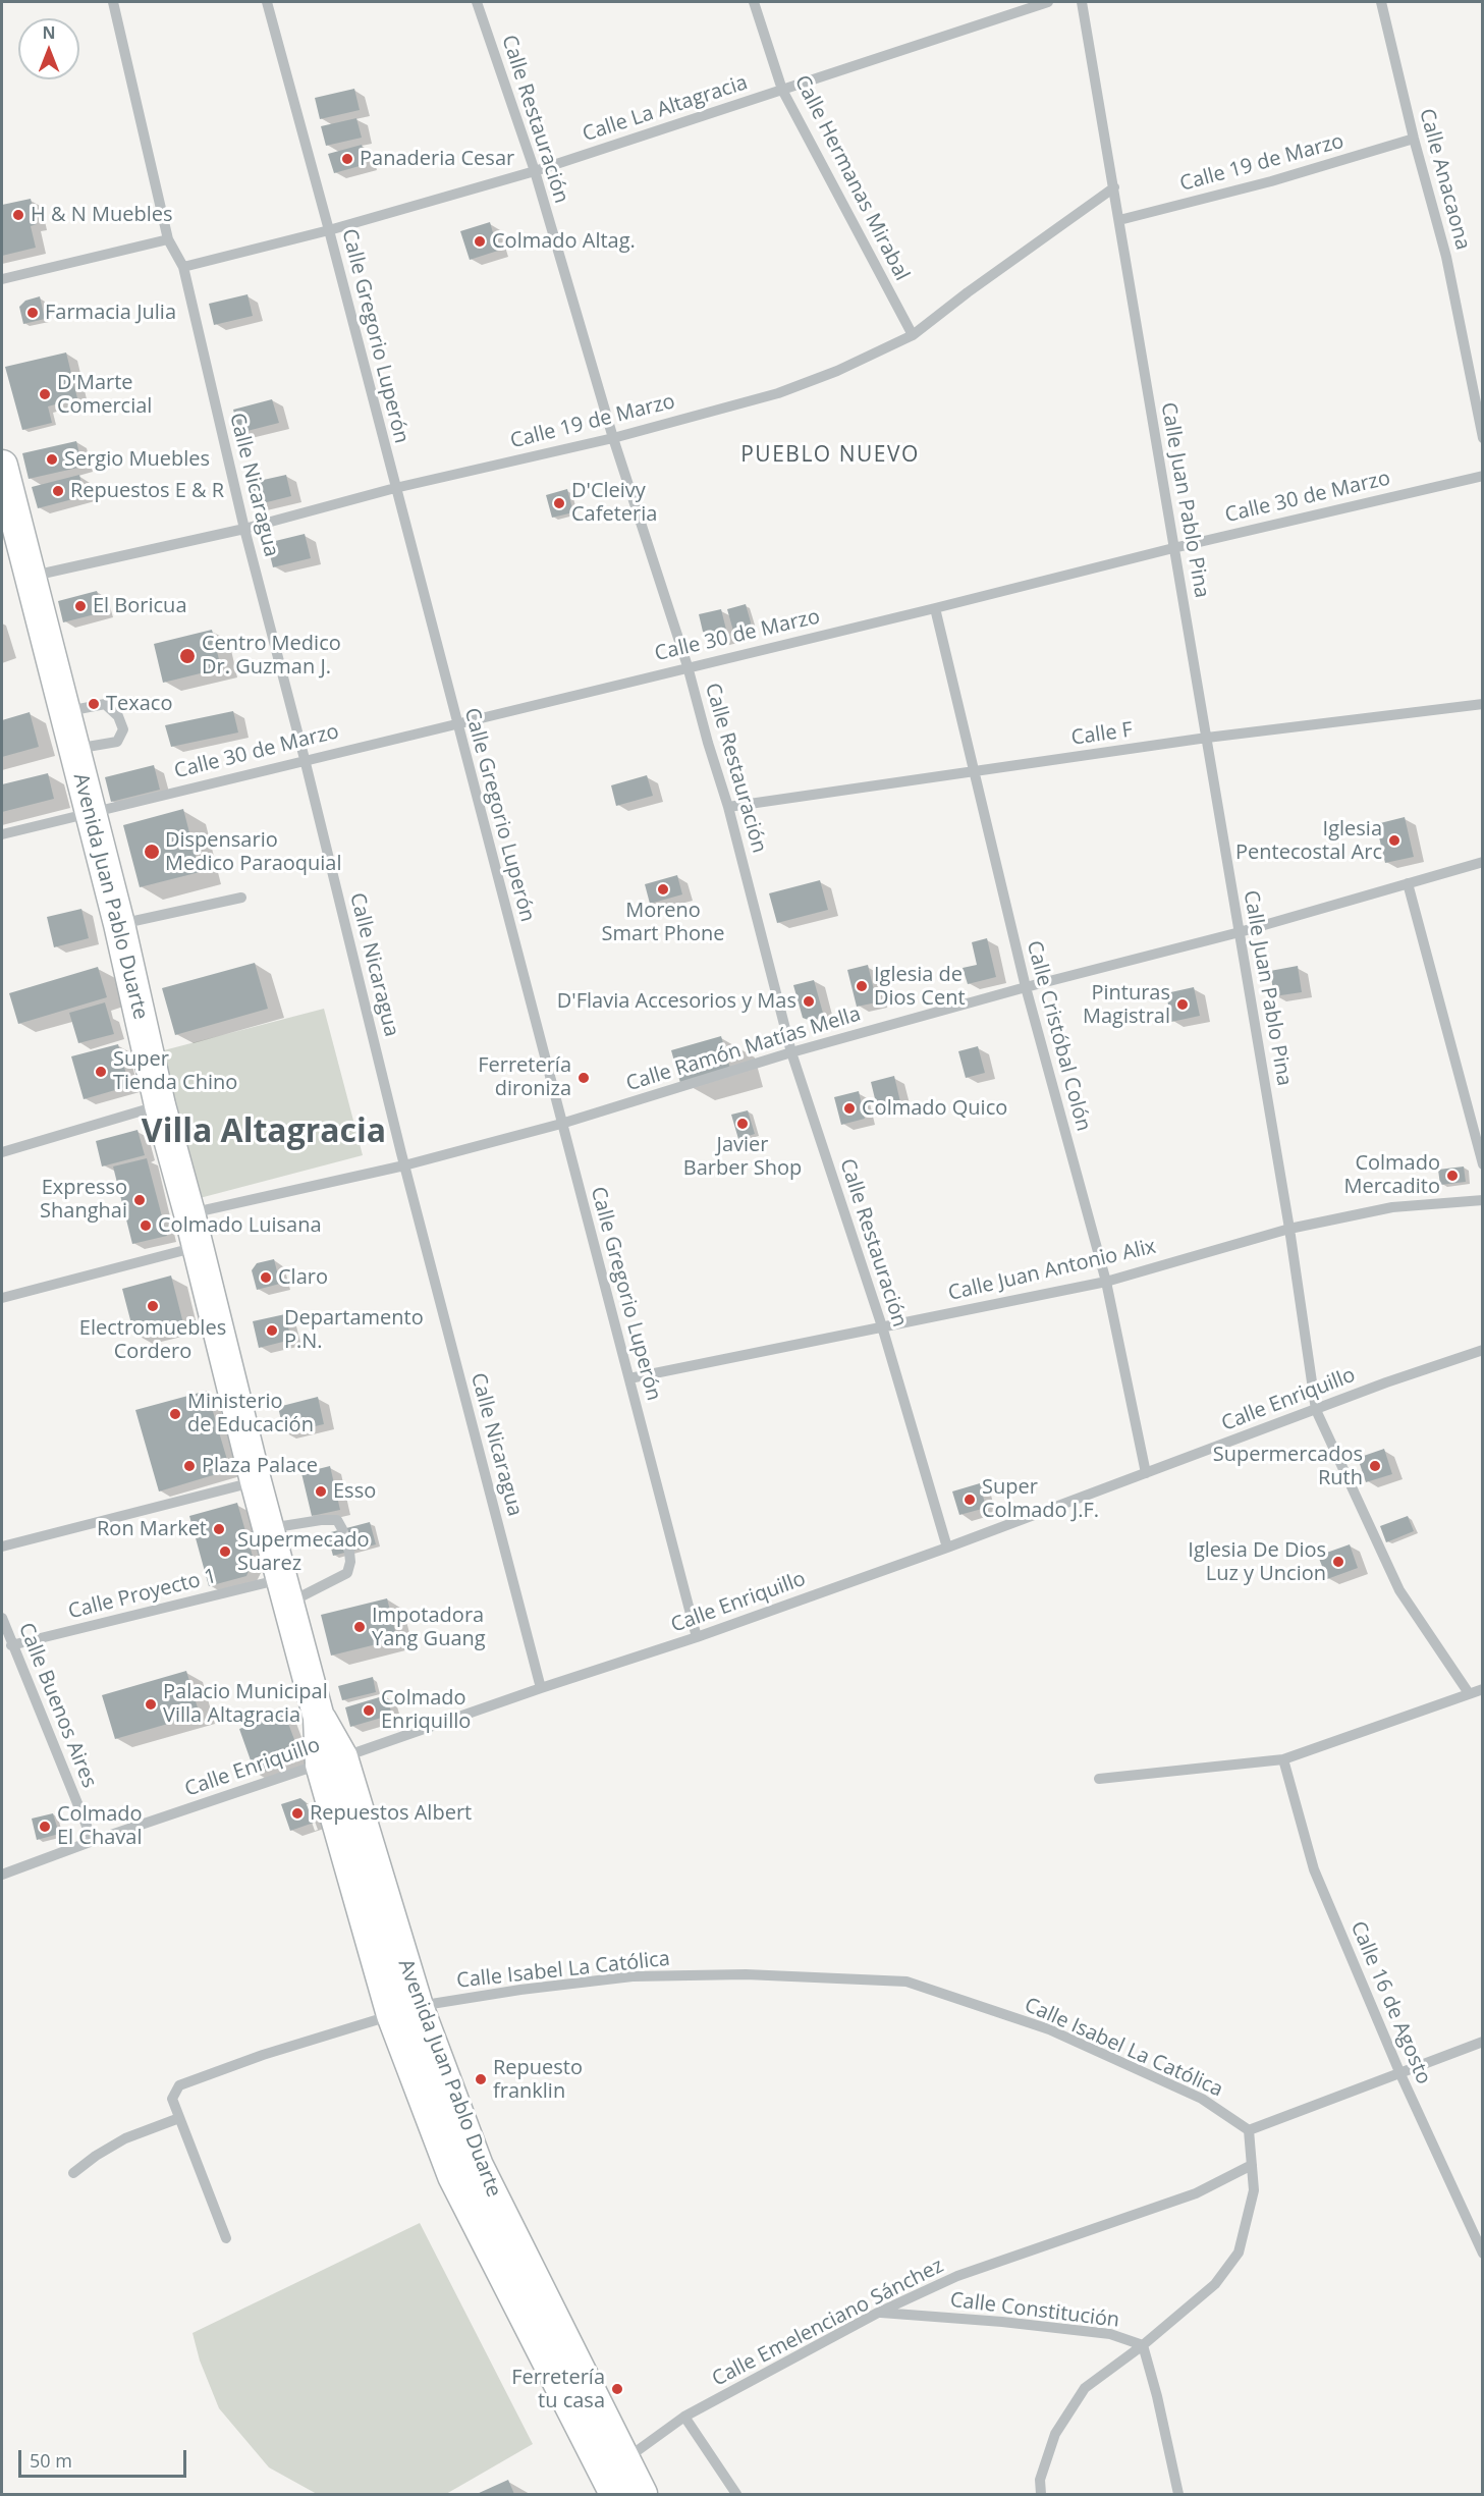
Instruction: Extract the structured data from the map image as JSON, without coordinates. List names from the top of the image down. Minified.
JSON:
{"streets":{"main road":["Avenida Juan Pablo Duarte"],"street":["Calle La Altagracia","Calle Restauración","Calle 19 de Marzo","Calle Hermanas Mirabal","Calle Anacaona","Calle Gregorio Luperón","Calle Nicaragua","Calle 30 de Marzo","Calle Juan Pablo Pina","Calle F","Calle Cristóbal Colón","Calle Ramón Matías Mella","Calle Juan Antonio Alix","Calle Enriquillo","Calle Proyecto 1","Calle Buenos Aires","Calle Isabel La Católica","Calle 16 de Agosto","Calle Constitución","Calle Emelenciano Sánchez"]},"crossings":[["Calle La Altagracia","Calle Restauración"],["Calle La Altagracia","Calle Hermanas Mirabal"],["Calle La Altagracia","Calle Gregorio Luperón"],["Calle La Altagracia","Calle Nicaragua"],["Calle Restauración","Calle 19 de Marzo"],["Calle Restauración","Calle 30 de Marzo"],["Calle Restauración","Calle F"],["Calle Restauración","Calle Ramón Matías Mella"],["Calle Restauración","Calle Juan Antonio Alix"],["Calle Restauración","Calle Enriquillo"],["Calle 19 de Marzo","Calle Hermanas Mirabal"],["Calle 19 de Marzo","Calle Anacaona"],["Calle 19 de Marzo","Calle Gregorio Luperón"],["Calle 19 de Marzo","Calle Nicaragua"],["Calle 19 de Marzo","Calle Juan Pablo Pina"],["Calle 19 de Marzo","Avenida Juan Pablo Duarte"],["Calle Gregorio Luperón","Calle 30 de Marzo"],["Calle Gregorio Luperón","Calle Ramón Matías Mella"],["Calle Gregorio Luperón","Calle Juan Antonio Alix"],["Calle Gregorio Luperón","Calle Enriquillo"],["Calle Nicaragua","Calle 30 de Marzo"],["Calle Nicaragua","Calle Ramón Matías Mella"],["Calle Nicaragua","Calle Enriquillo"],["Calle 30 de Marzo","Calle Juan Pablo Pina"],["Calle 30 de Marzo","Avenida Juan Pablo Duarte"],["Calle 30 de Marzo","Calle Cristóbal Colón"],["Calle Juan Pablo Pina","Calle F"],["Calle Juan Pablo Pina","Calle Ramón Matías Mella"],["Calle Juan Pablo Pina","Calle Juan Antonio Alix"],["Calle Juan Pablo Pina","Calle Enriquillo"],["Calle F","Calle Cristóbal Colón"],["Avenida Juan Pablo Duarte","Calle Ramón Matías Mella"],["Avenida Juan Pablo Duarte","Calle Enriquillo"],["Avenida Juan Pablo Duarte","Calle Proyecto 1"],["Avenida Juan Pablo Duarte","Calle Isabel La Católica"],["Avenida Juan Pablo Duarte","Calle Emelenciano Sánchez"],["Calle Cristóbal Colón","Calle Ramón Matías Mella"],["Calle Cristóbal Colón","Calle Juan Antonio Alix"],["Calle Cristóbal Colón","Calle Enriquillo"],["Calle Enriquillo","Calle Buenos Aires"],["Calle Proyecto 1","Calle Buenos Aires"],["Calle Constitución","Calle Emelenciano Sánchez"]],"districts":["PUEBLO NUEVO","Villa Altagracia"],"places":["Panaderia Cesar","H & N Muebles","Colmado Altag.","Farmacia Julia","D'Marte Comercial","Sergio Muebles","Repuestos E & R","D'Cleivy Cafeteria","El Boricua","Centro Medico Dr. Guzman J.","Texaco","Iglesia Pentecostal Arc","Dispensario Medico Paraoquial","Moreno Smart Phone","Iglesia de Dios Cent","D'Flavia Accesorios y Mas","Pinturas Magistral","Super Tienda Chino","Ferretería dironiza","Colmado Quico","Javier Barber Shop","Colmado Mercadito","Expresso Shanghai","Colmado Luisana","Claro","Electromuebles Cordero","Departamento P.N.","Ministerio de Educación","Plaza Palace","Supermercados Ruth","Esso","Super Colmado J.F.","Ron Market","Supermecado Suarez","Iglesia De Dios Luz y Uncion","Impotadora Yang Guang","Palacio Municipal Villa Altagracia","Colmado Enriquillo","Repuestos Albert","Colmado El Chaval","Repuesto franklin","Ferretería tu casa"],"scale_bar":"50 m","north":"top"}
